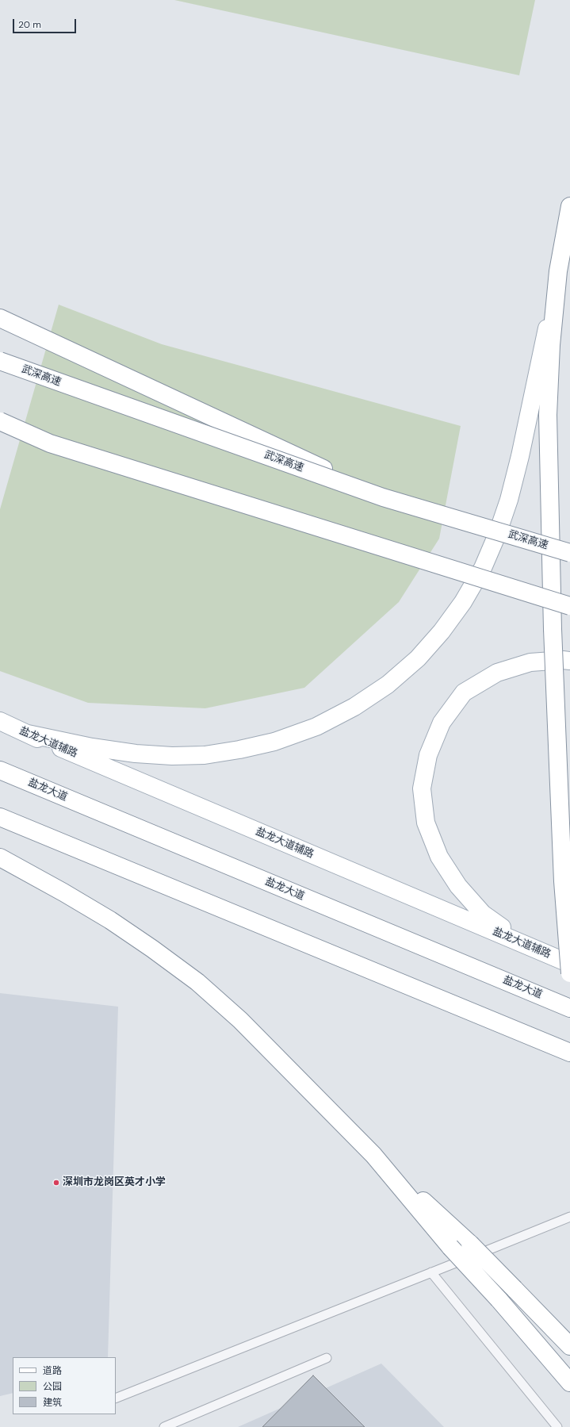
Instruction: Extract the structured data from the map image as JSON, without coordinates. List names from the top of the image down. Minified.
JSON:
{"streets":{"main road":["武深高速","盐龙大道辅路","盐龙大道"]},"places":["深圳市龙岗区英才小学"],"legend":["道路","公园","建筑"],"scale_bar":"20 m"}
